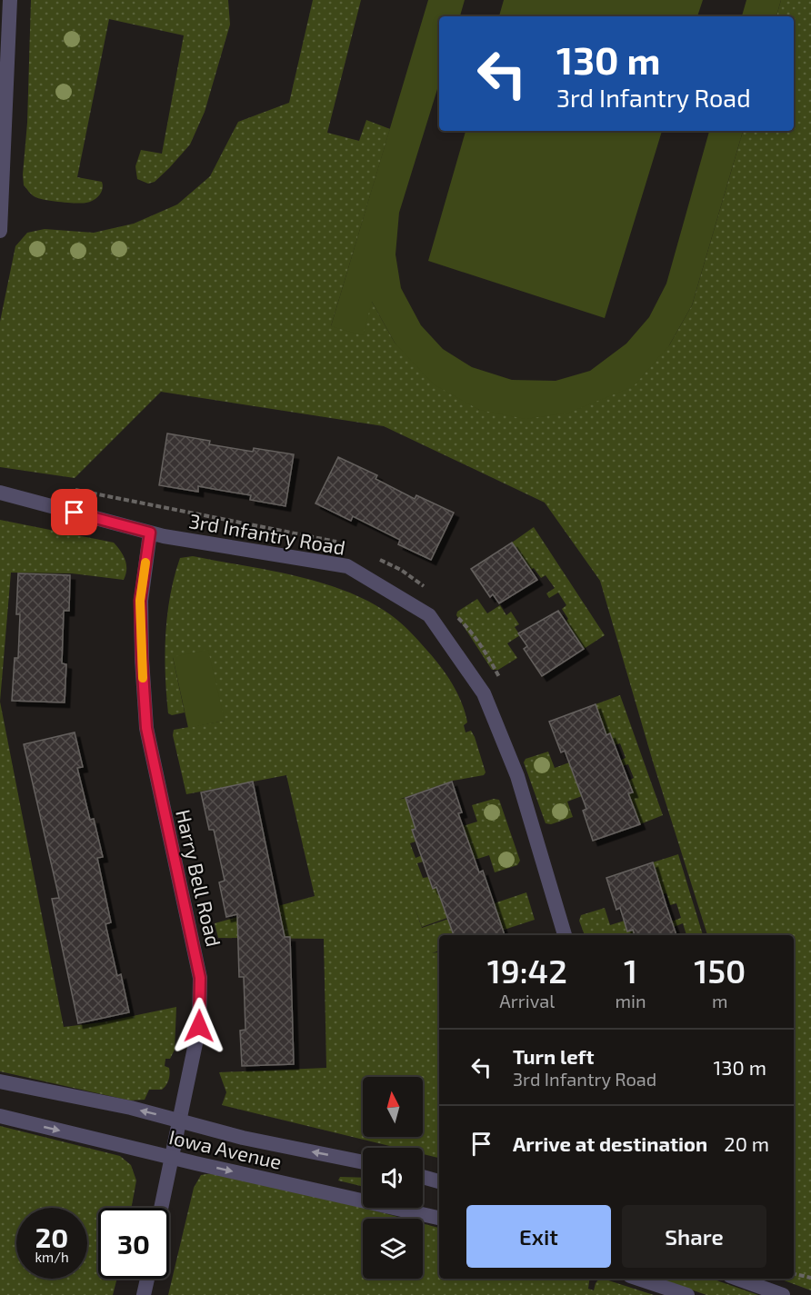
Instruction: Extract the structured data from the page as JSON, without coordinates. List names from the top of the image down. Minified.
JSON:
{"streets":{"street":["3rd Infantry Road","Harry Bell Road","Iowa Avenue"]},"crossings":[["3rd Infantry Road","Harry Bell Road"],["Harry Bell Road","Iowa Avenue"]],"north":"top","page":{"turn":["130 m","3rd Infantry Road"],"eta":["19:42","Arrival","1","min","150","m"],"list":[{"name":"Turn left","note":"3rd Infantry Road","value":"130 m"},{"name":"Arrive at destination","value":"20 m"}],"buttons":["Exit","Share"],"speed":"20 km/h","limit":"30"}}
